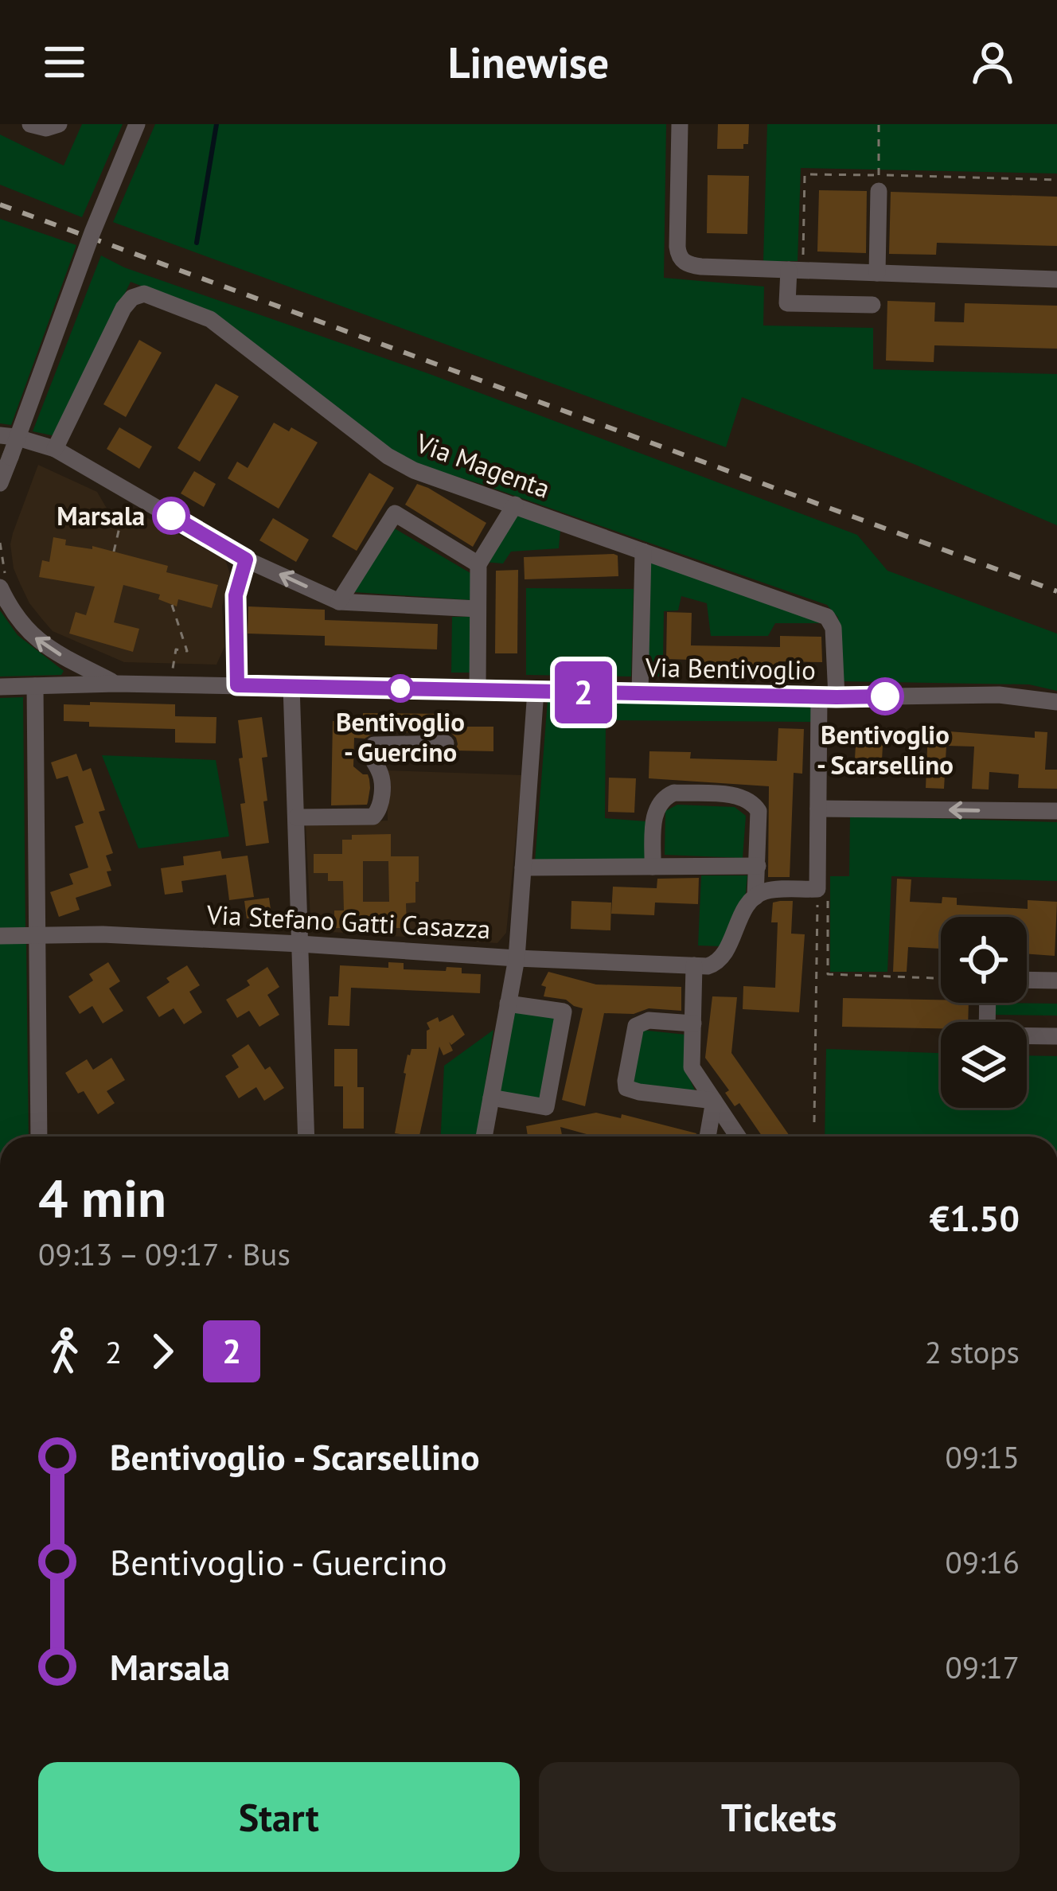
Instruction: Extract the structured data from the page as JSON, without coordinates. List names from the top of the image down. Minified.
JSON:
{"streets":{"street":["Via Magenta","Via Bentivoglio","Via Stefano Gatti Casazza"]},"crossings":[["Via Magenta","Via Bentivoglio"]],"places":["Marsala","Bentivoglio - Guercino","Bentivoglio - Scarsellino"],"lines":["bus line 2"],"page":{"header":"Linewise","on_map":"2","heading":["4 min","09:13 – 09:17 · Bus","€1.50"],"legs":["2","2","2 stops"],"list":[{"name":"Bentivoglio - Scarsellino","value":"09:15"},{"name":"Bentivoglio - Guercino","value":"09:16"},{"name":"Marsala","value":"09:17"}],"buttons":["Start","Tickets"]}}
